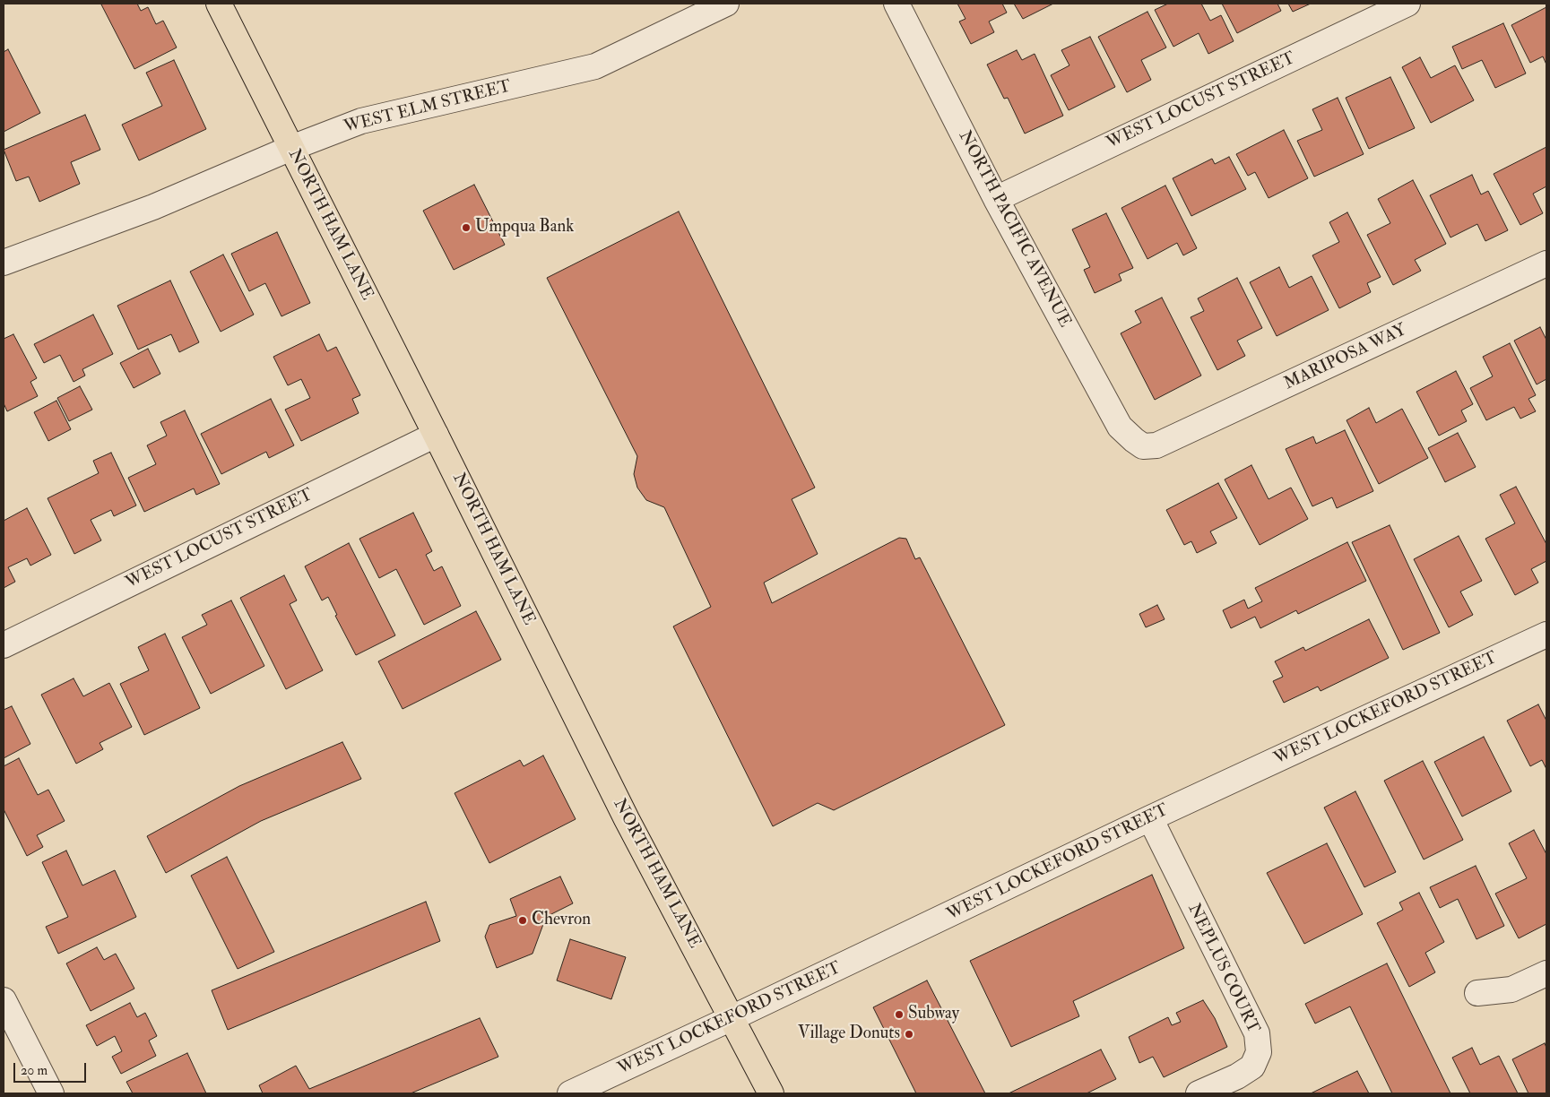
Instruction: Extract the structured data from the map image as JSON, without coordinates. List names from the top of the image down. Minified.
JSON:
{"streets":{"main road":["NORTH HAM LANE"],"street":["WEST LOCUST STREET","WEST ELM STREET","NORTH PACIFIC AVENUE","MARIPOSA WAY","WEST LOCKEFORD STREET","NEPLUS COURT"]},"crossings":[["WEST LOCUST STREET","NORTH HAM LANE"],["WEST LOCUST STREET","NORTH PACIFIC AVENUE"],["WEST ELM STREET","NORTH HAM LANE"],["NORTH HAM LANE","WEST LOCKEFORD STREET"],["NORTH PACIFIC AVENUE","MARIPOSA WAY"],["WEST LOCKEFORD STREET","NEPLUS COURT"]],"places":["Umpqua Bank","Chevron","Subway","Village Donuts"],"scale_bar":"20 m"}
